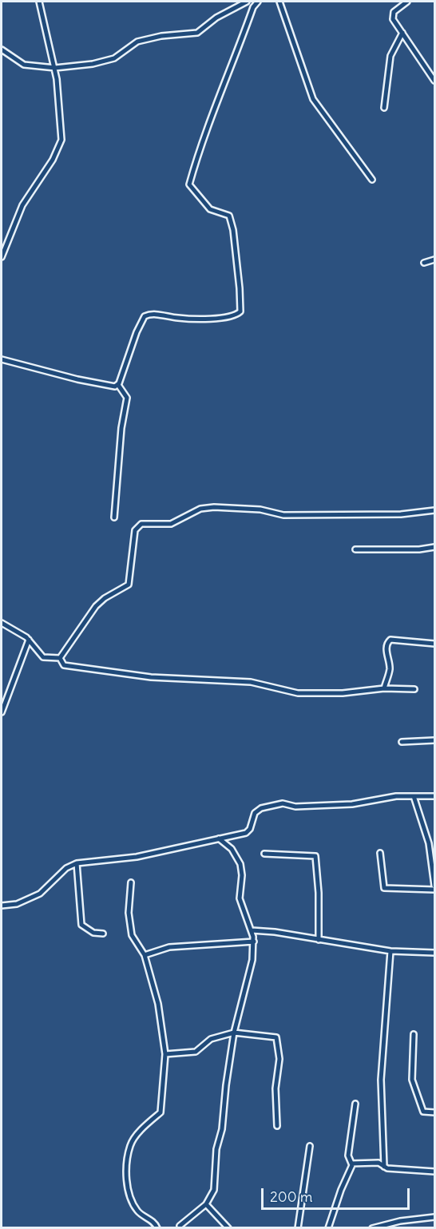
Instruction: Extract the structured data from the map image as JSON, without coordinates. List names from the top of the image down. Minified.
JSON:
{"scale_bar":"200 m"}
